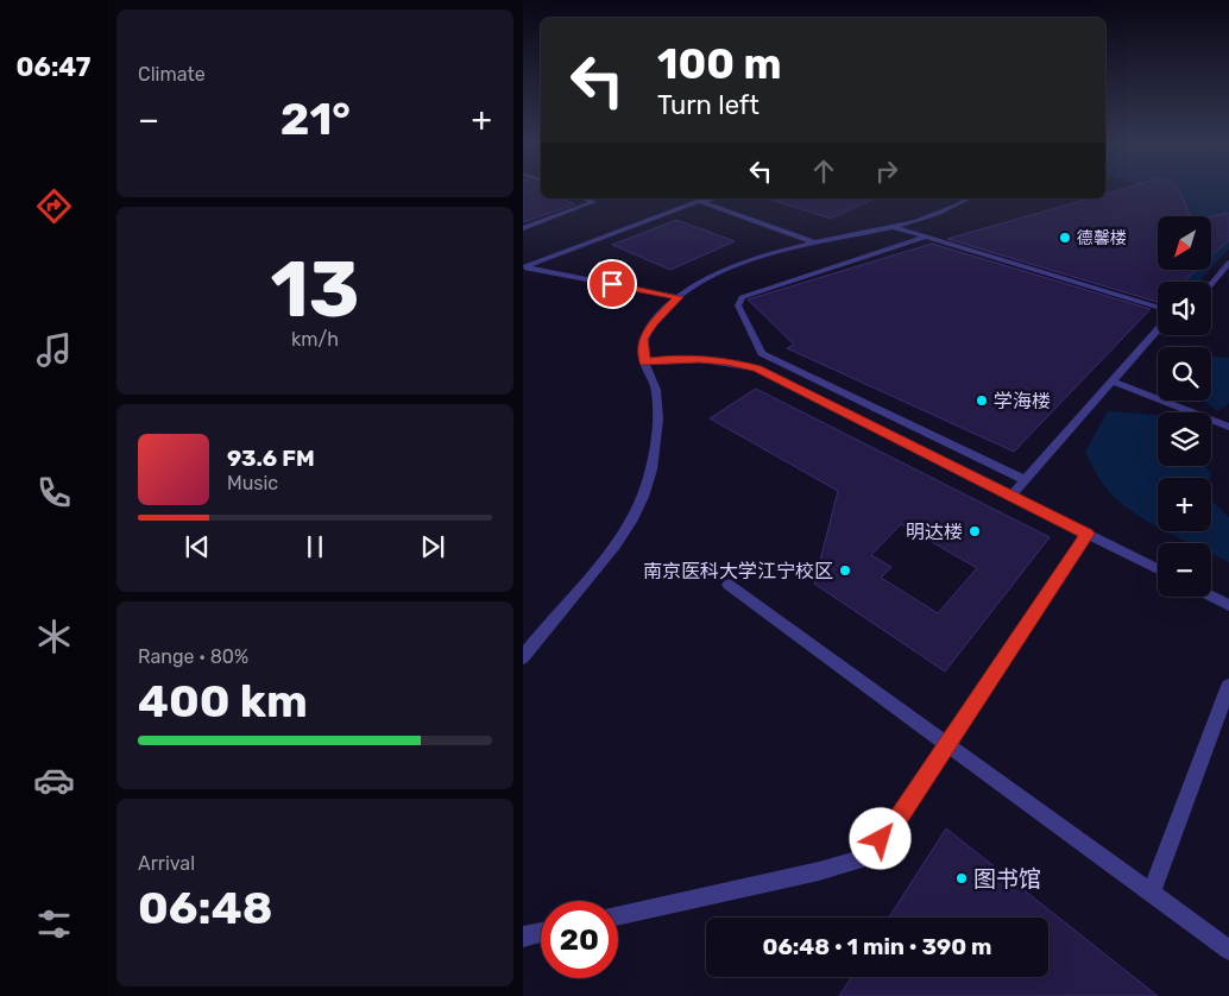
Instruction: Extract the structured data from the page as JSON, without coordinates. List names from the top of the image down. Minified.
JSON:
{"places":["德馨楼","学海楼","明达楼","南京医科大学江宁校区","图书馆"],"north":"bottom left","page":{"tabs":"06:47","tile":["Climate",["13","km/h"],["Range · 80%","400 km"],["Arrival","06:48"]],"turn":["100 m","Turn left"],"heat":["−","21°","+"],"map_buttons":["+","−"],"song":["93.6 FM","Music"],"limit":"20","trip":"06:48 · 1 min · 390 m"}}
